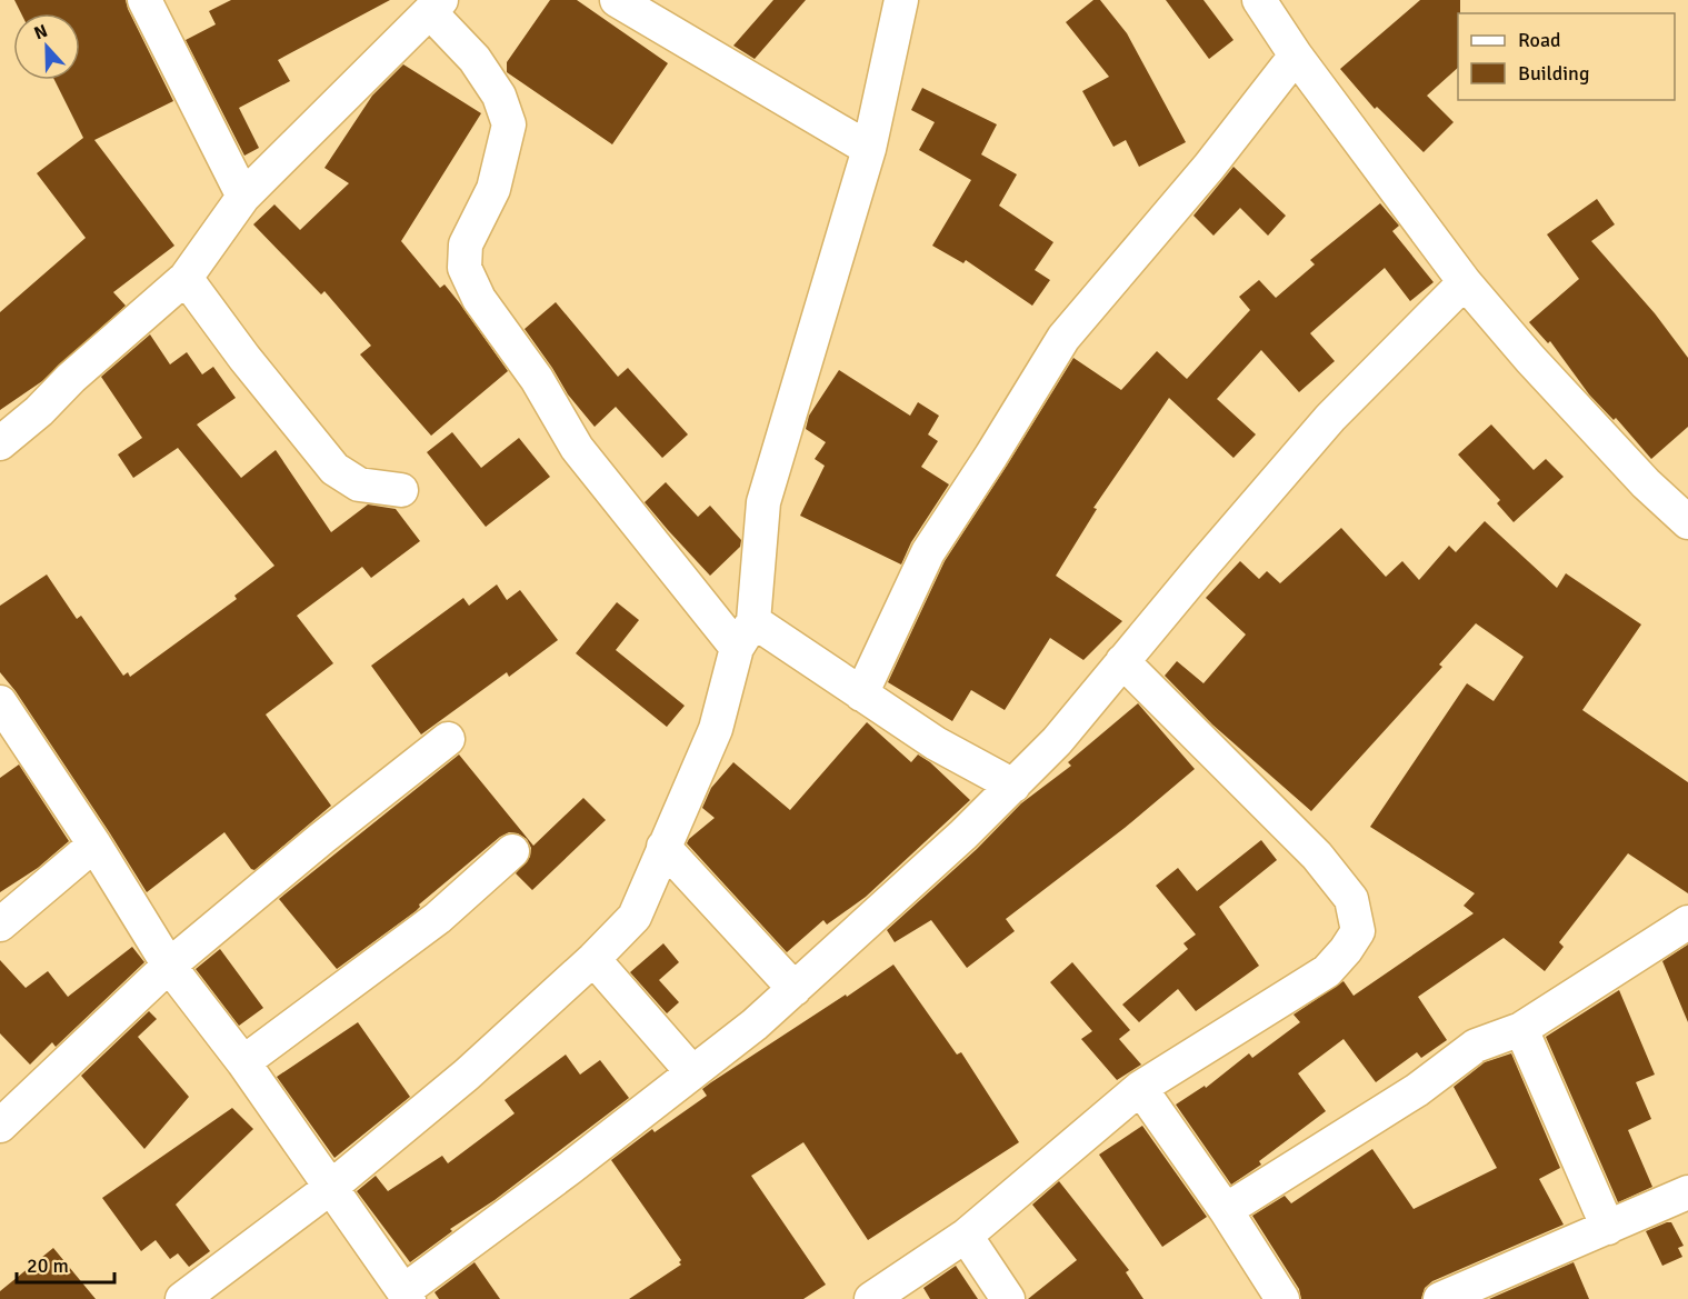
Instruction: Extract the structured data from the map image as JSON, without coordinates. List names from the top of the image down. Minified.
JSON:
{"legend":["Road","Building"],"scale_bar":"20 m","north":"top"}
